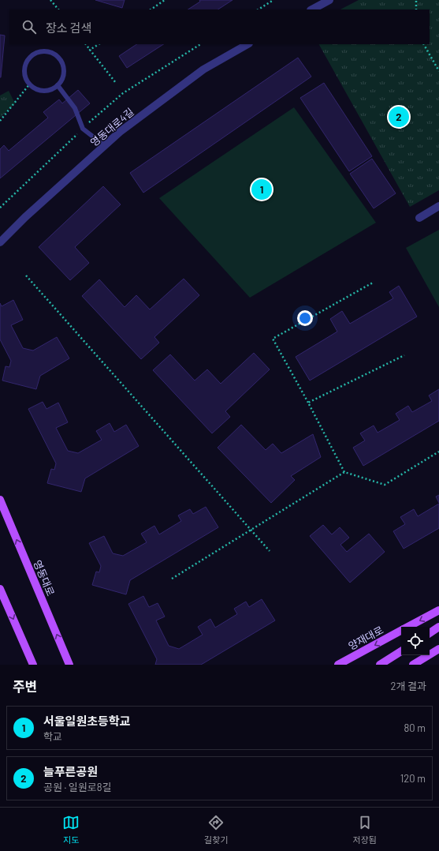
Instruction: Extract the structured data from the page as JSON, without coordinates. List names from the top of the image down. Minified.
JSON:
{"streets":{"main road":["영동대로","양재대로"],"street":["영동대로4길"]},"page":{"search":"장소 검색","pins":["2","1"],"heading":["주변","2개 결과"],"list":[{"mark":"1","name":"서울일원초등학교","note":"학교","value":"80 m"},{"mark":"2","name":"늘푸른공원","note":"공원 · 일원로8길","value":"120 m"}],"nav":["지도","길찾기","저장됨"]}}
